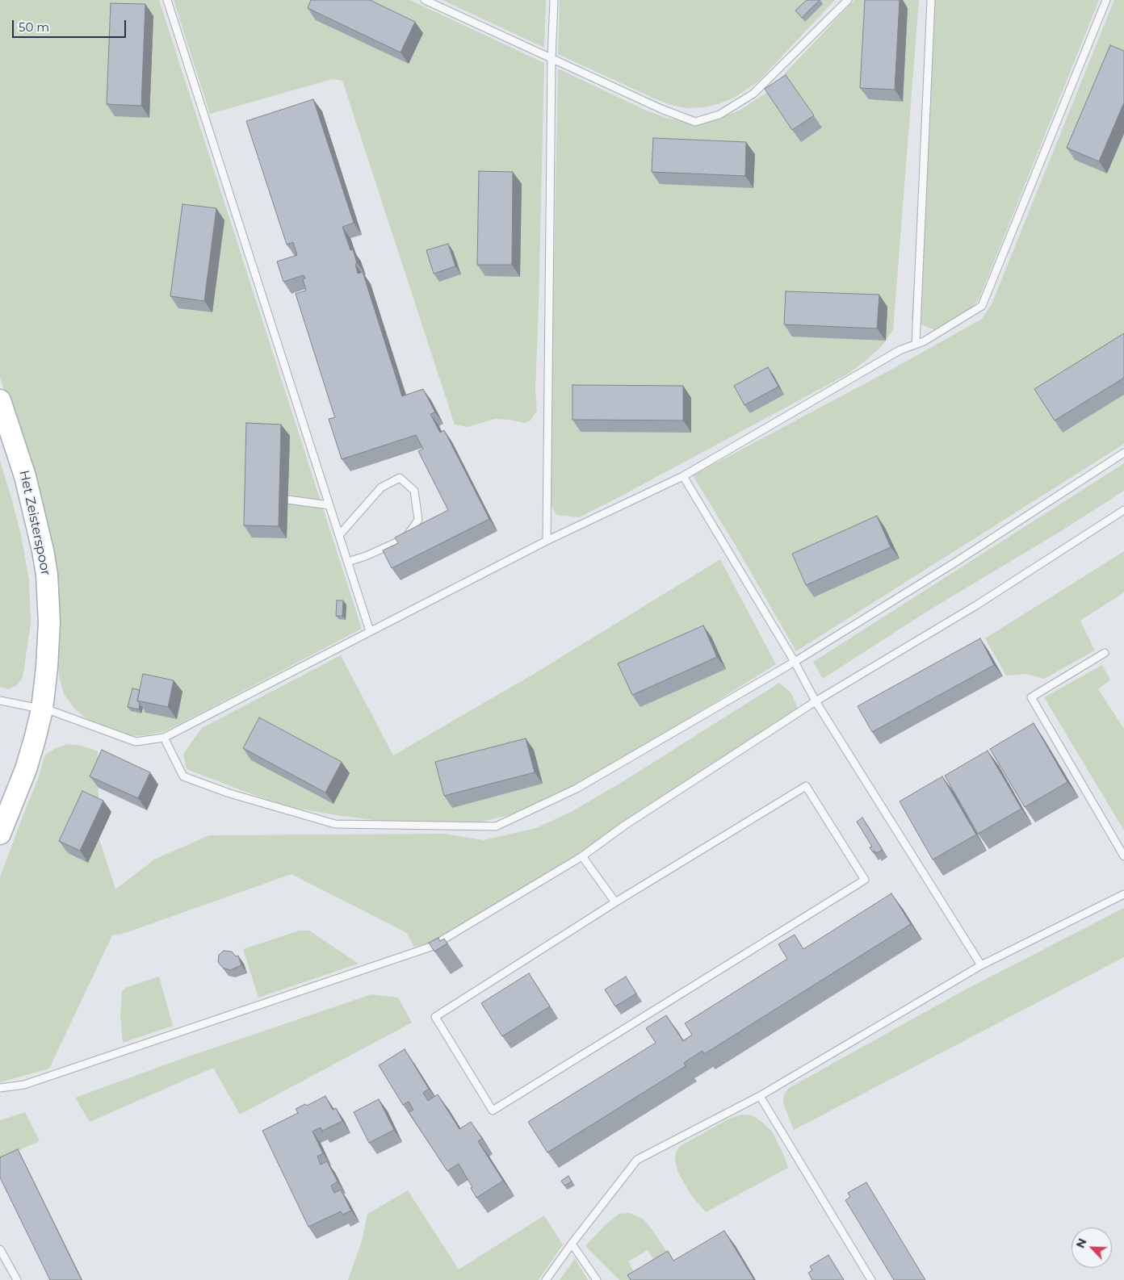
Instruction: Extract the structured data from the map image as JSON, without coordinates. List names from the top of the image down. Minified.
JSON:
{"streets":{"street":["Het Zeisterspoor"]},"scale_bar":"50 m","north":"top left"}
